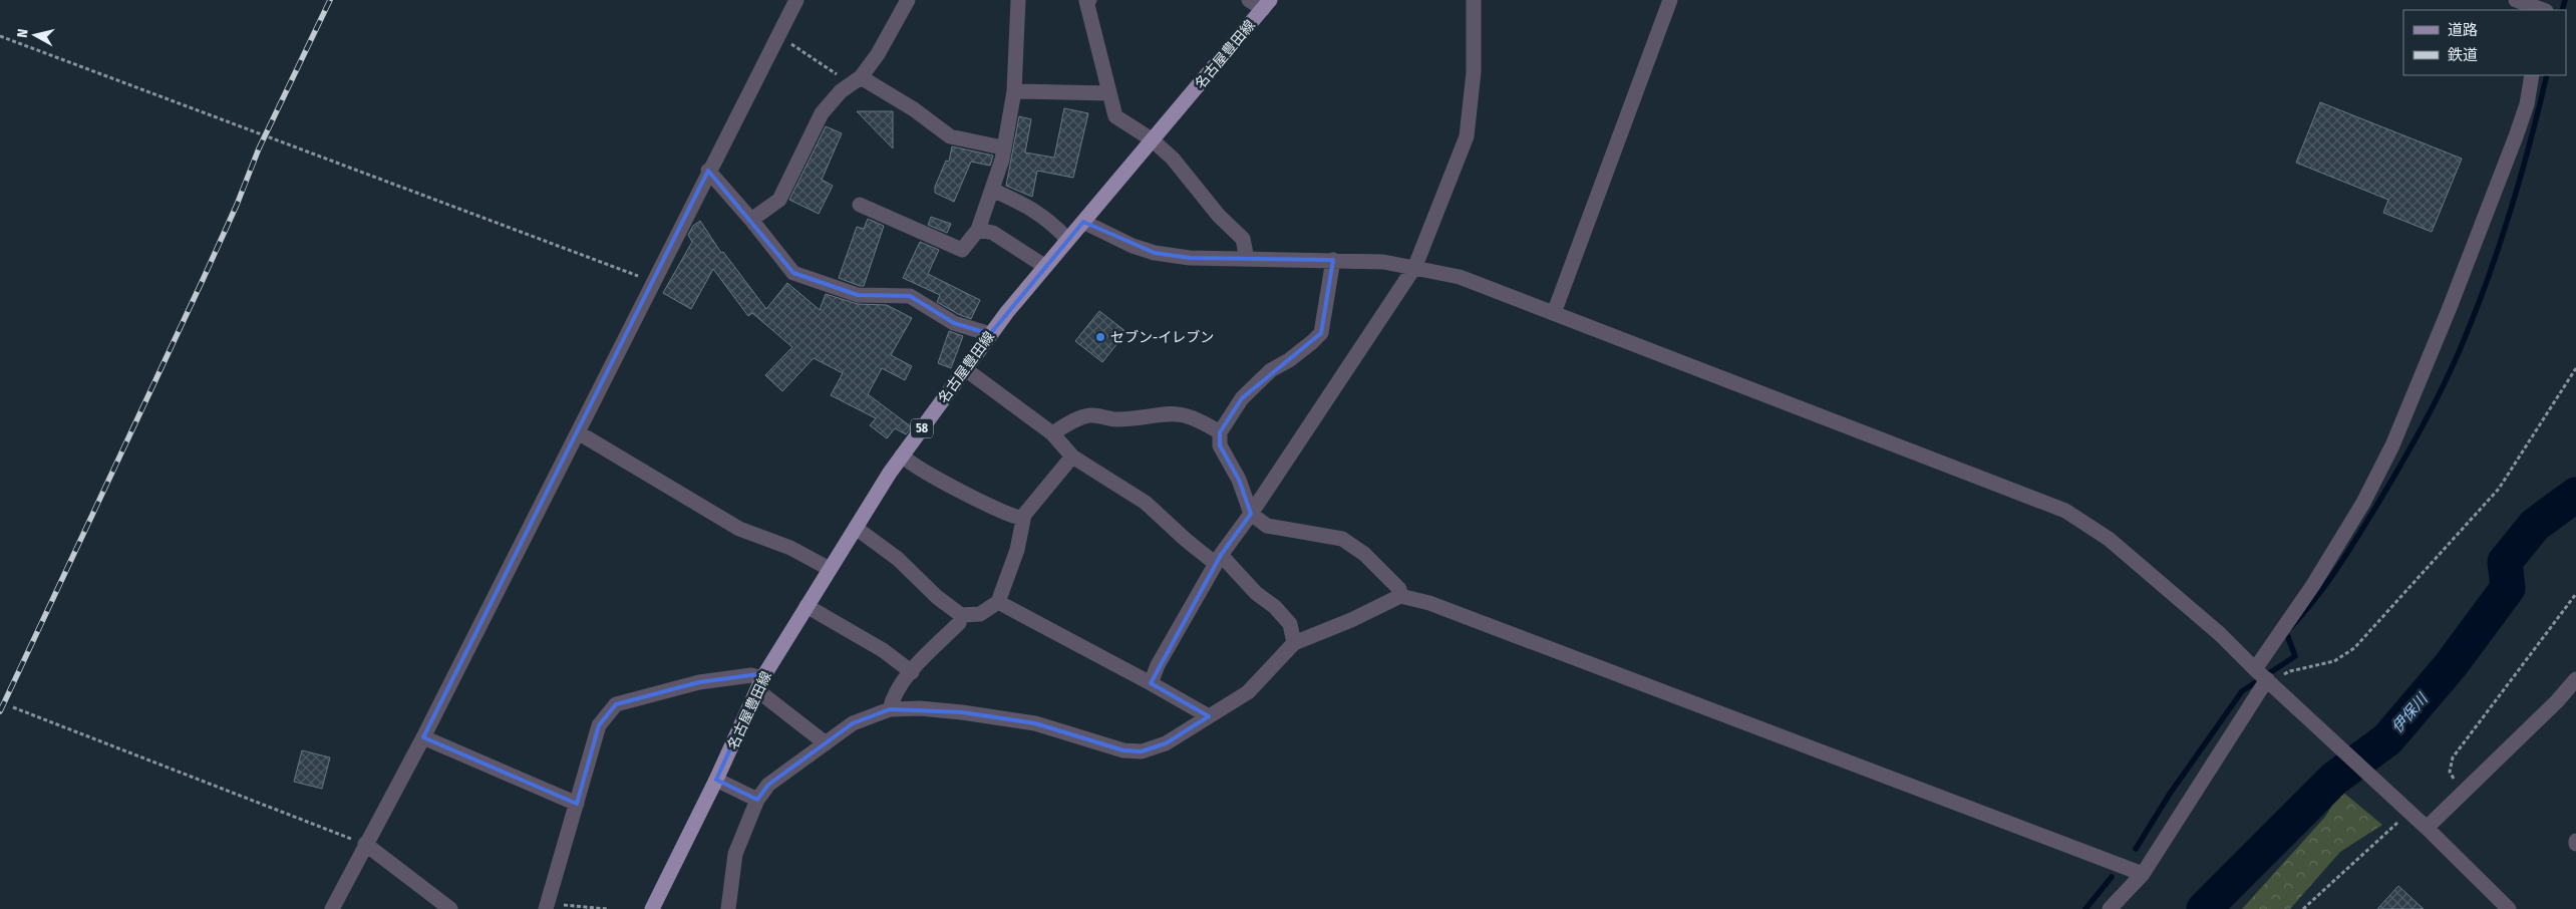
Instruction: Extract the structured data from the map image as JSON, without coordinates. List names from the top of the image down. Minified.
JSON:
{"streets":{"main road":["名古屋豊田線","58"]},"water":["伊保川"],"places":["セブン-イレブン"],"legend":["道路","鉄道"],"north":"left"}
